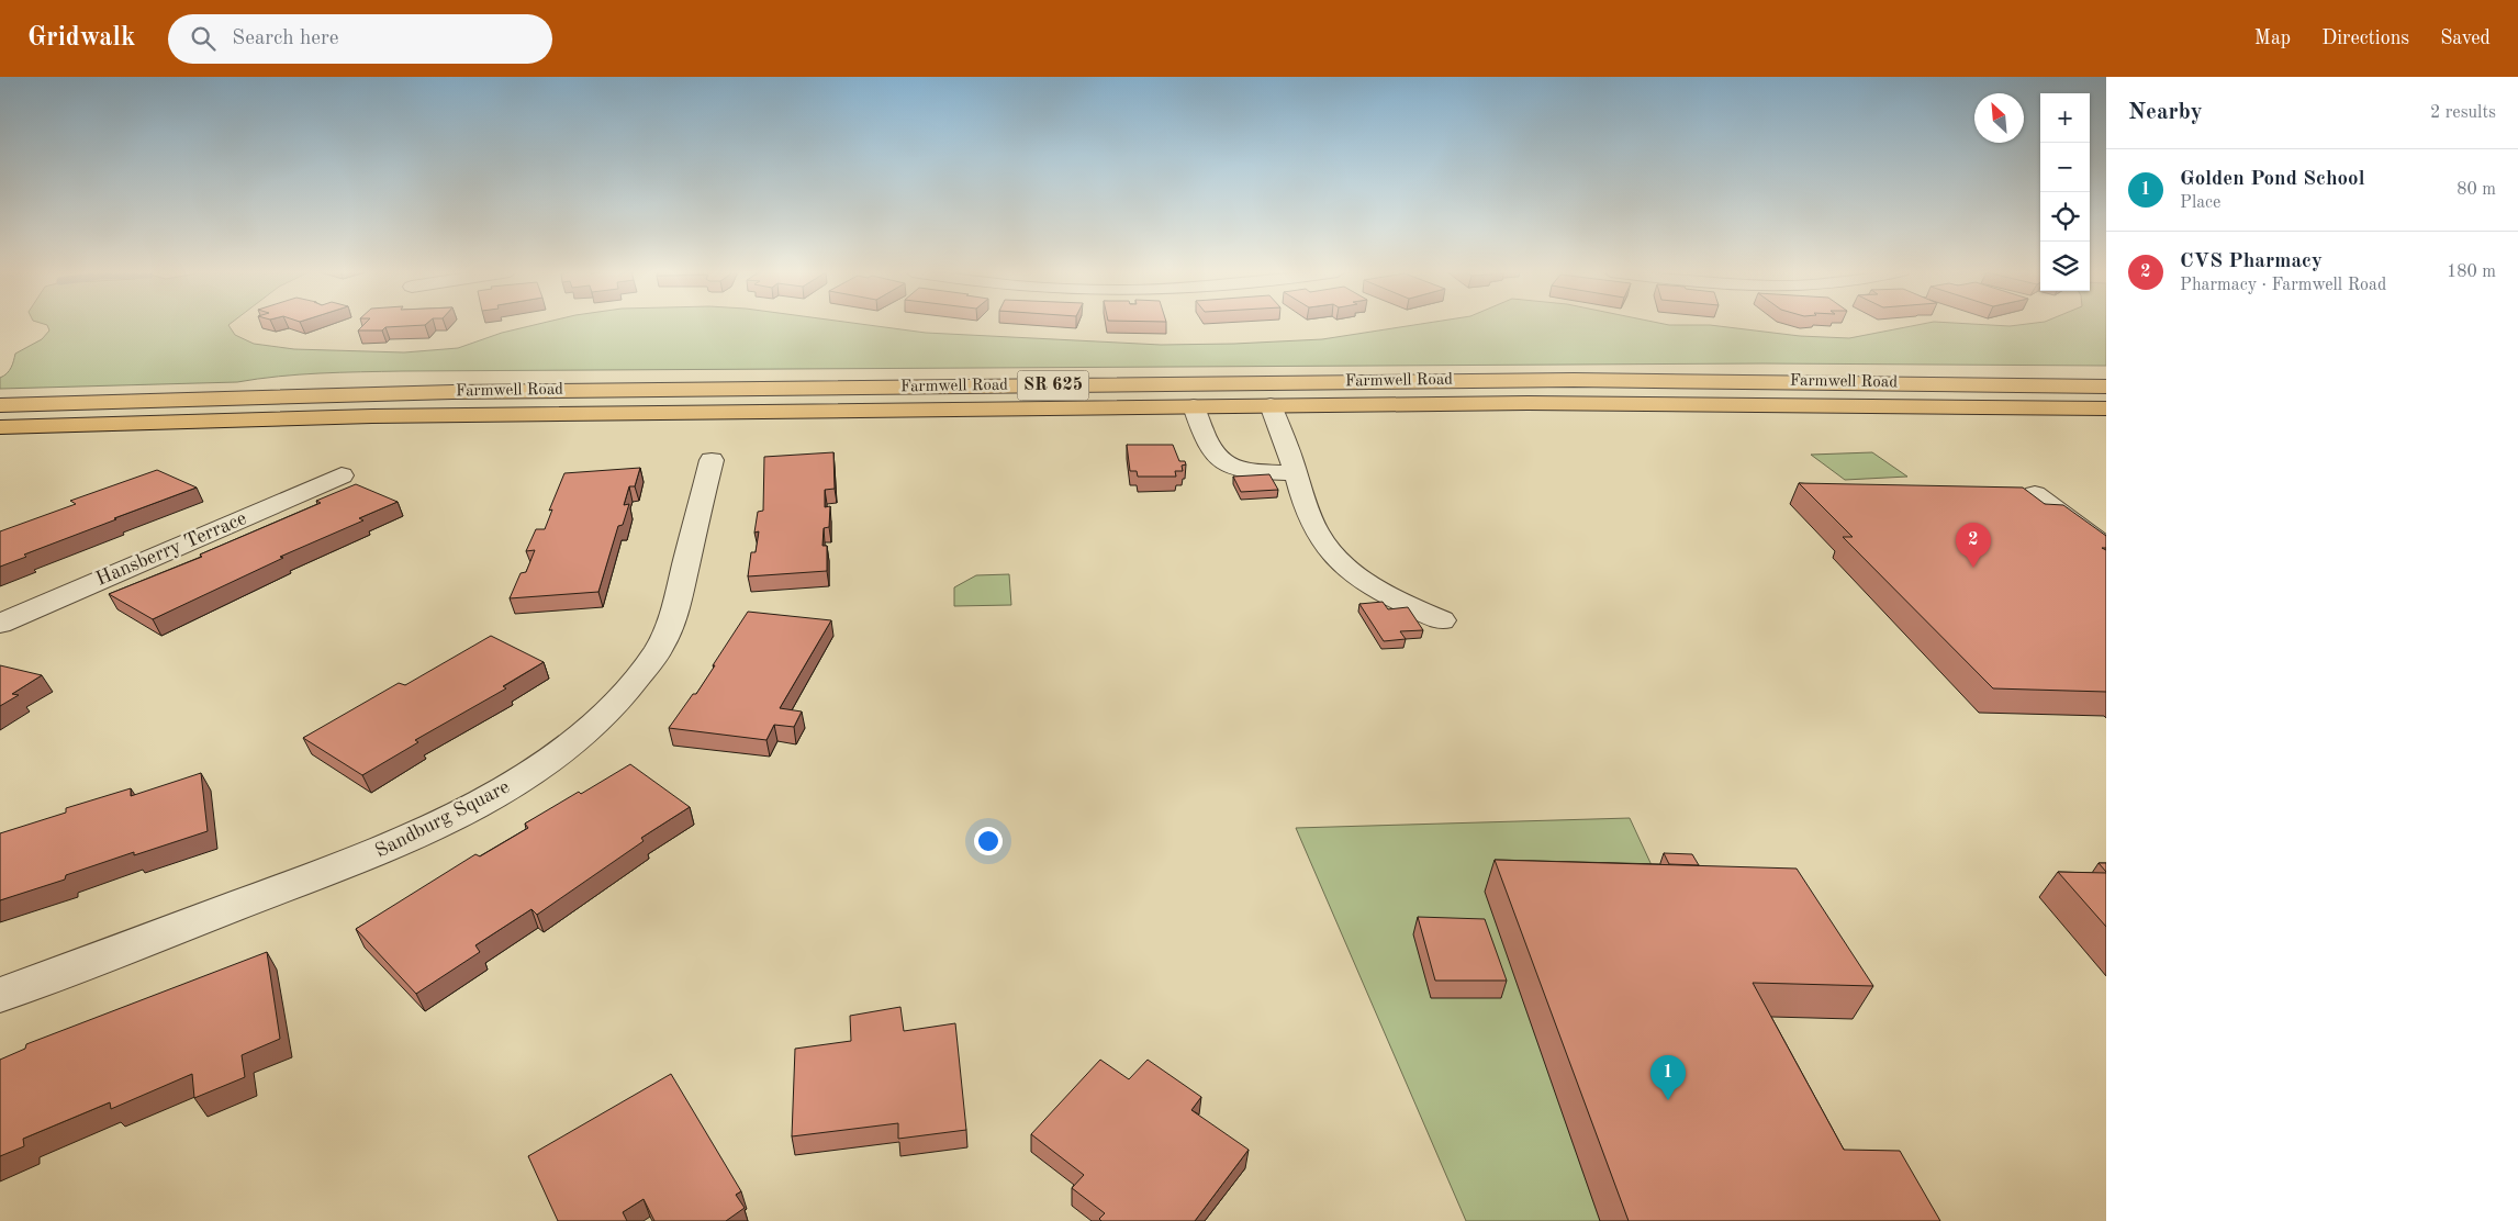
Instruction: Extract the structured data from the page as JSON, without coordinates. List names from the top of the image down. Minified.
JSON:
{"streets":{"main road":["Farmwell Road","SR 625"],"street":["Hansberry Terrace","Sandburg Square"]},"north":"top left","page":{"header":"Gridwalk","search":"Search here","nav":["Map","Directions","Saved"],"heading":["Nearby","2 results"],"map_buttons":["+","−"],"list":[{"mark":"1","name":"Golden Pond School","note":"Place","value":"80 m"},{"mark":"2","name":"CVS Pharmacy","note":"Pharmacy · Farmwell Road","value":"180 m"}],"pins":["2","1"]}}
